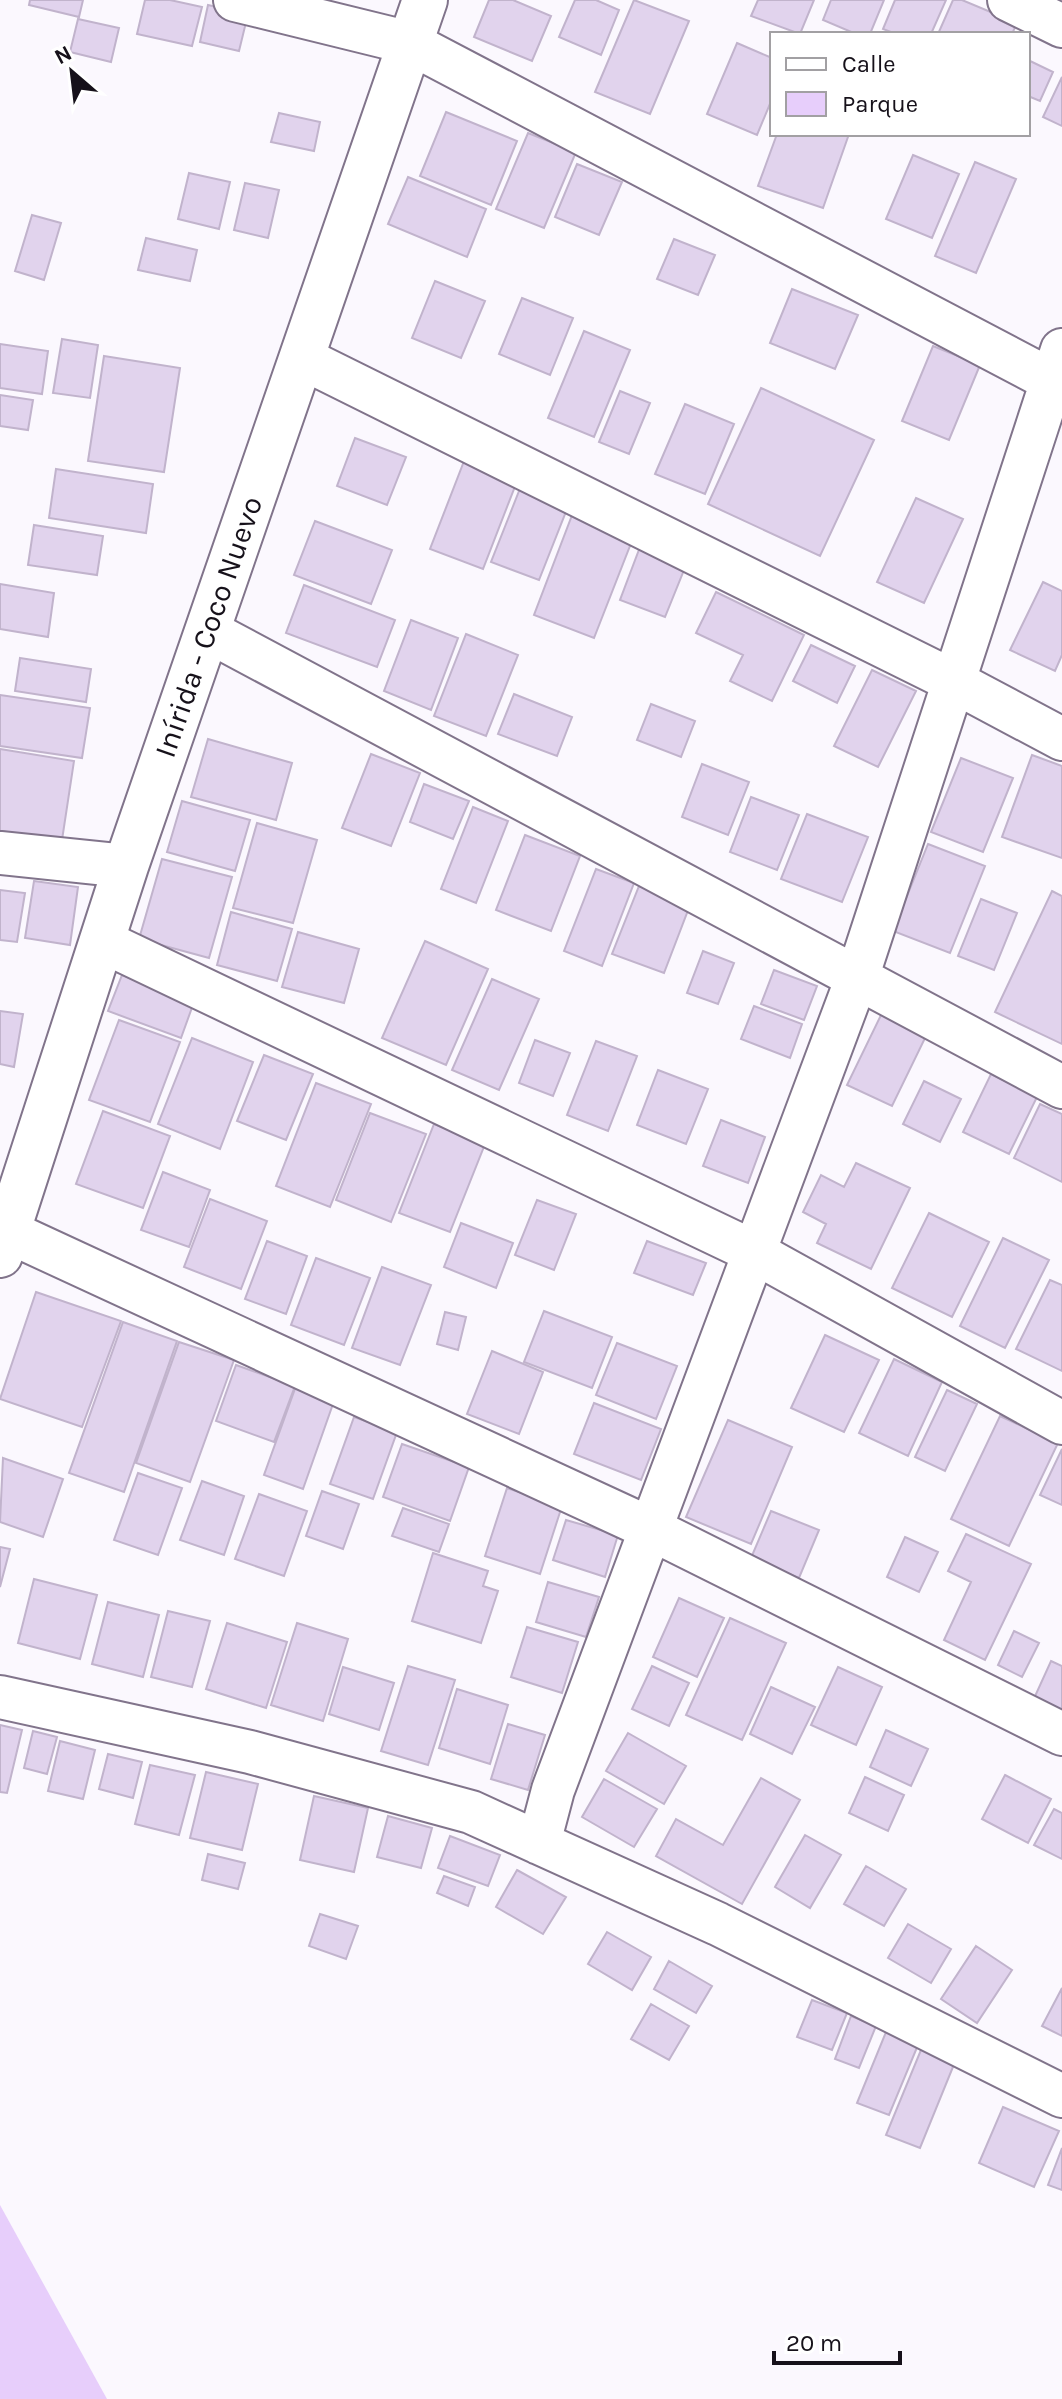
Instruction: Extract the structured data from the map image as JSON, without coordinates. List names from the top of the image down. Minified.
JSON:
{"streets":{"street":["Inírida - Coco Nuevo"]},"legend":["Calle","Parque"],"scale_bar":"20 m","north":"top left"}
